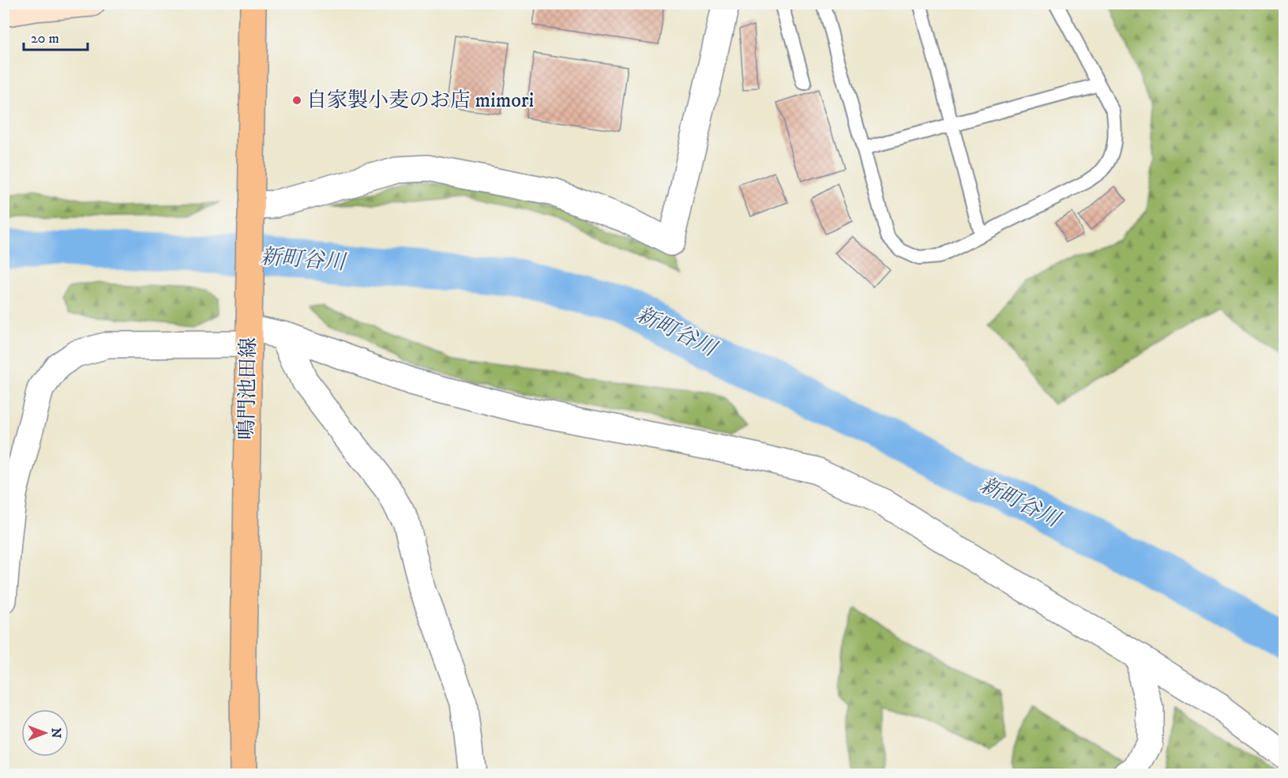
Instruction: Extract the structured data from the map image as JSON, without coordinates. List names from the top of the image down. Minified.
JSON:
{"streets":{"main road":["鳴門池田線"]},"water":["新町谷川"],"places":["自家製小麦のお店 mimori"],"scale_bar":"20 m","north":"right"}
